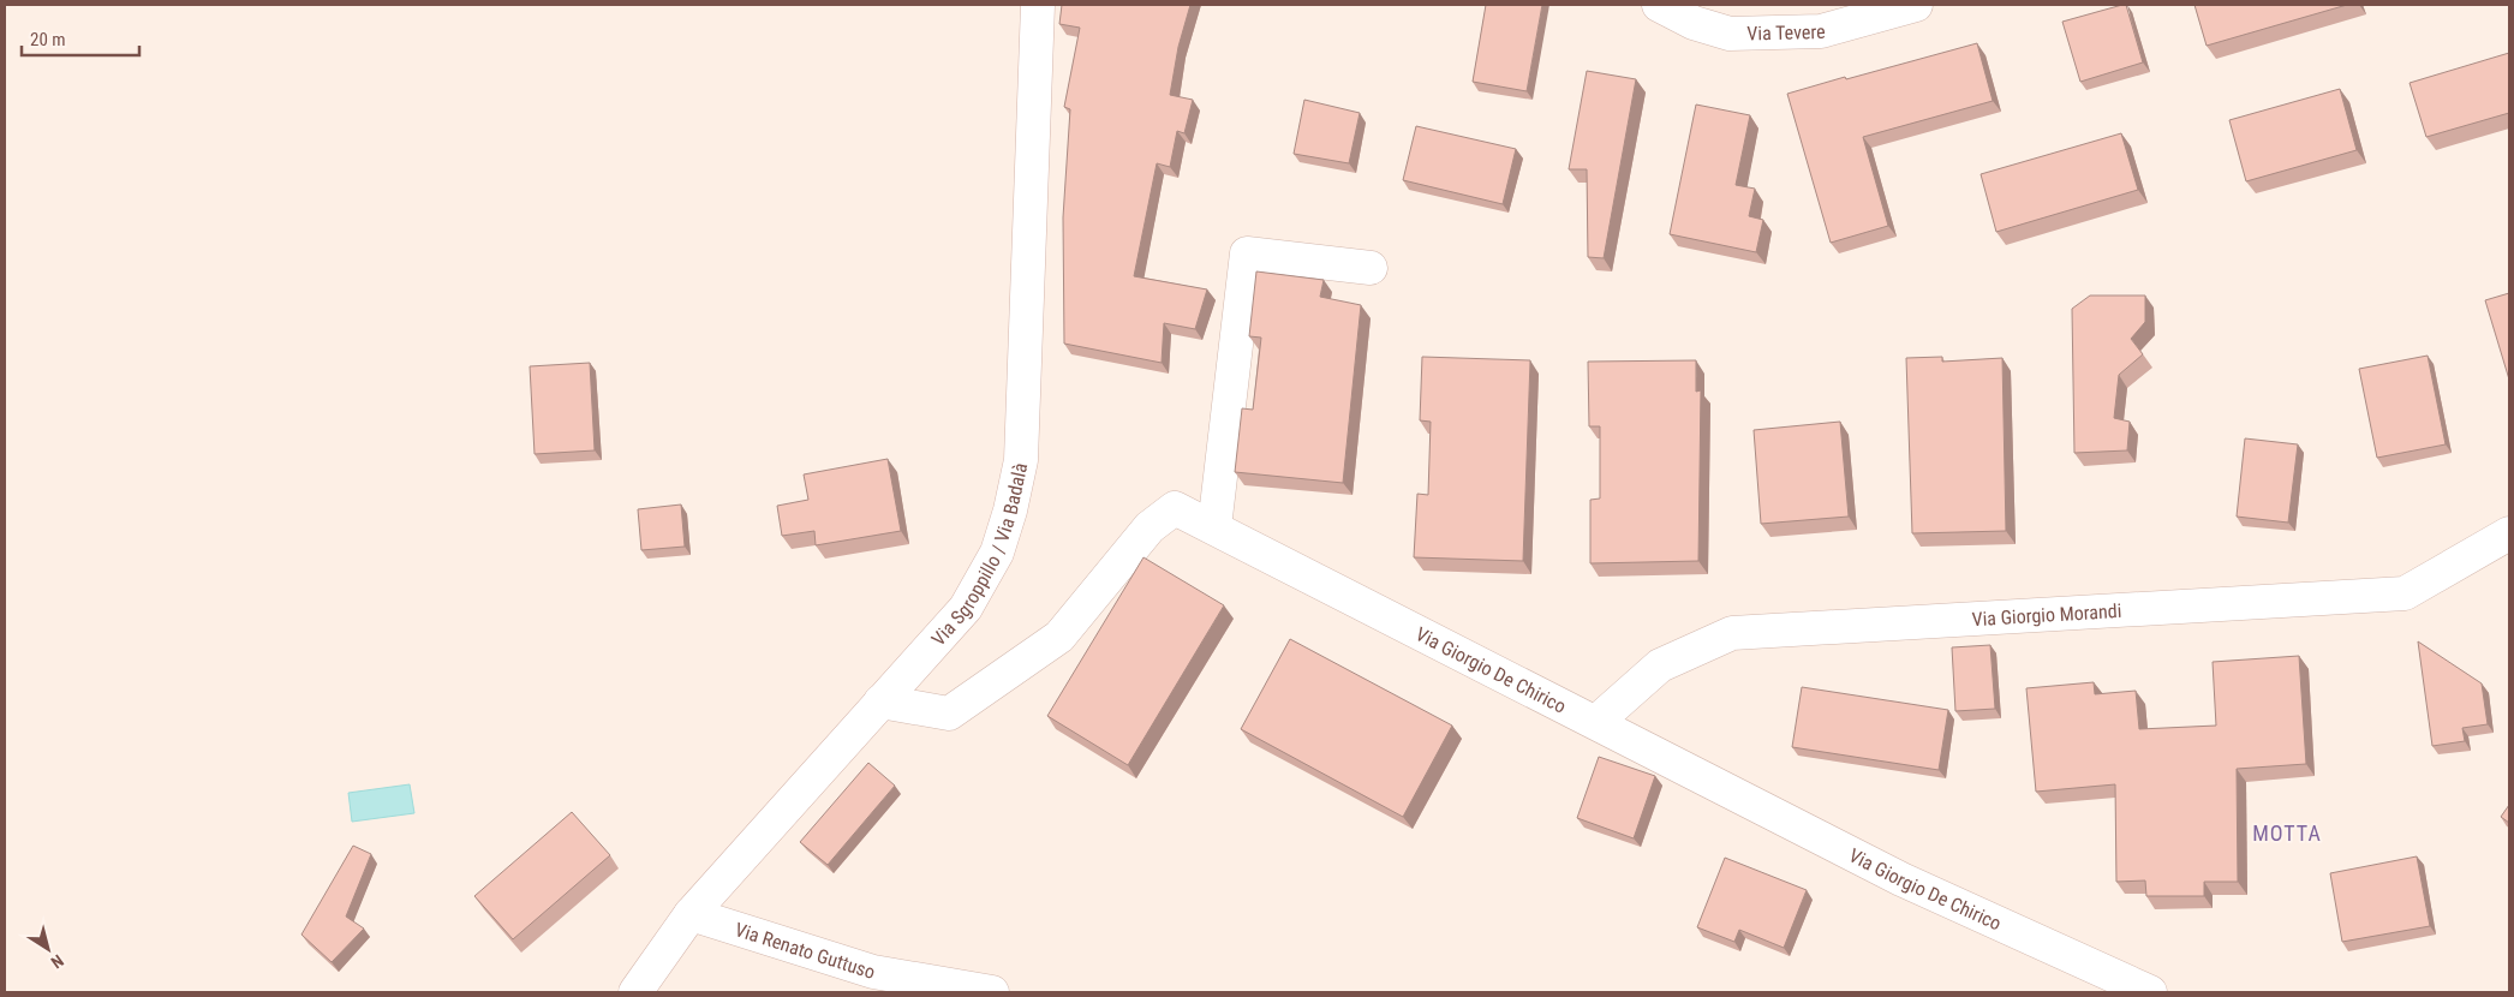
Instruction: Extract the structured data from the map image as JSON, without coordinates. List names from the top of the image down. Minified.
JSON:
{"streets":{"street":["Via Tevere","Via Sgroppillo / Via Badalà","Via Giorgio Morandi","Via Giorgio De Chirico","Via Renato Guttuso"]},"crossings":[["Via Sgroppillo / Via Badalà","Via Giorgio De Chirico"],["Via Sgroppillo / Via Badalà","Via Renato Guttuso"],["Via Giorgio Morandi","Via Giorgio De Chirico"]],"districts":["MOTTA"],"scale_bar":"20 m","north":"bottom right"}
